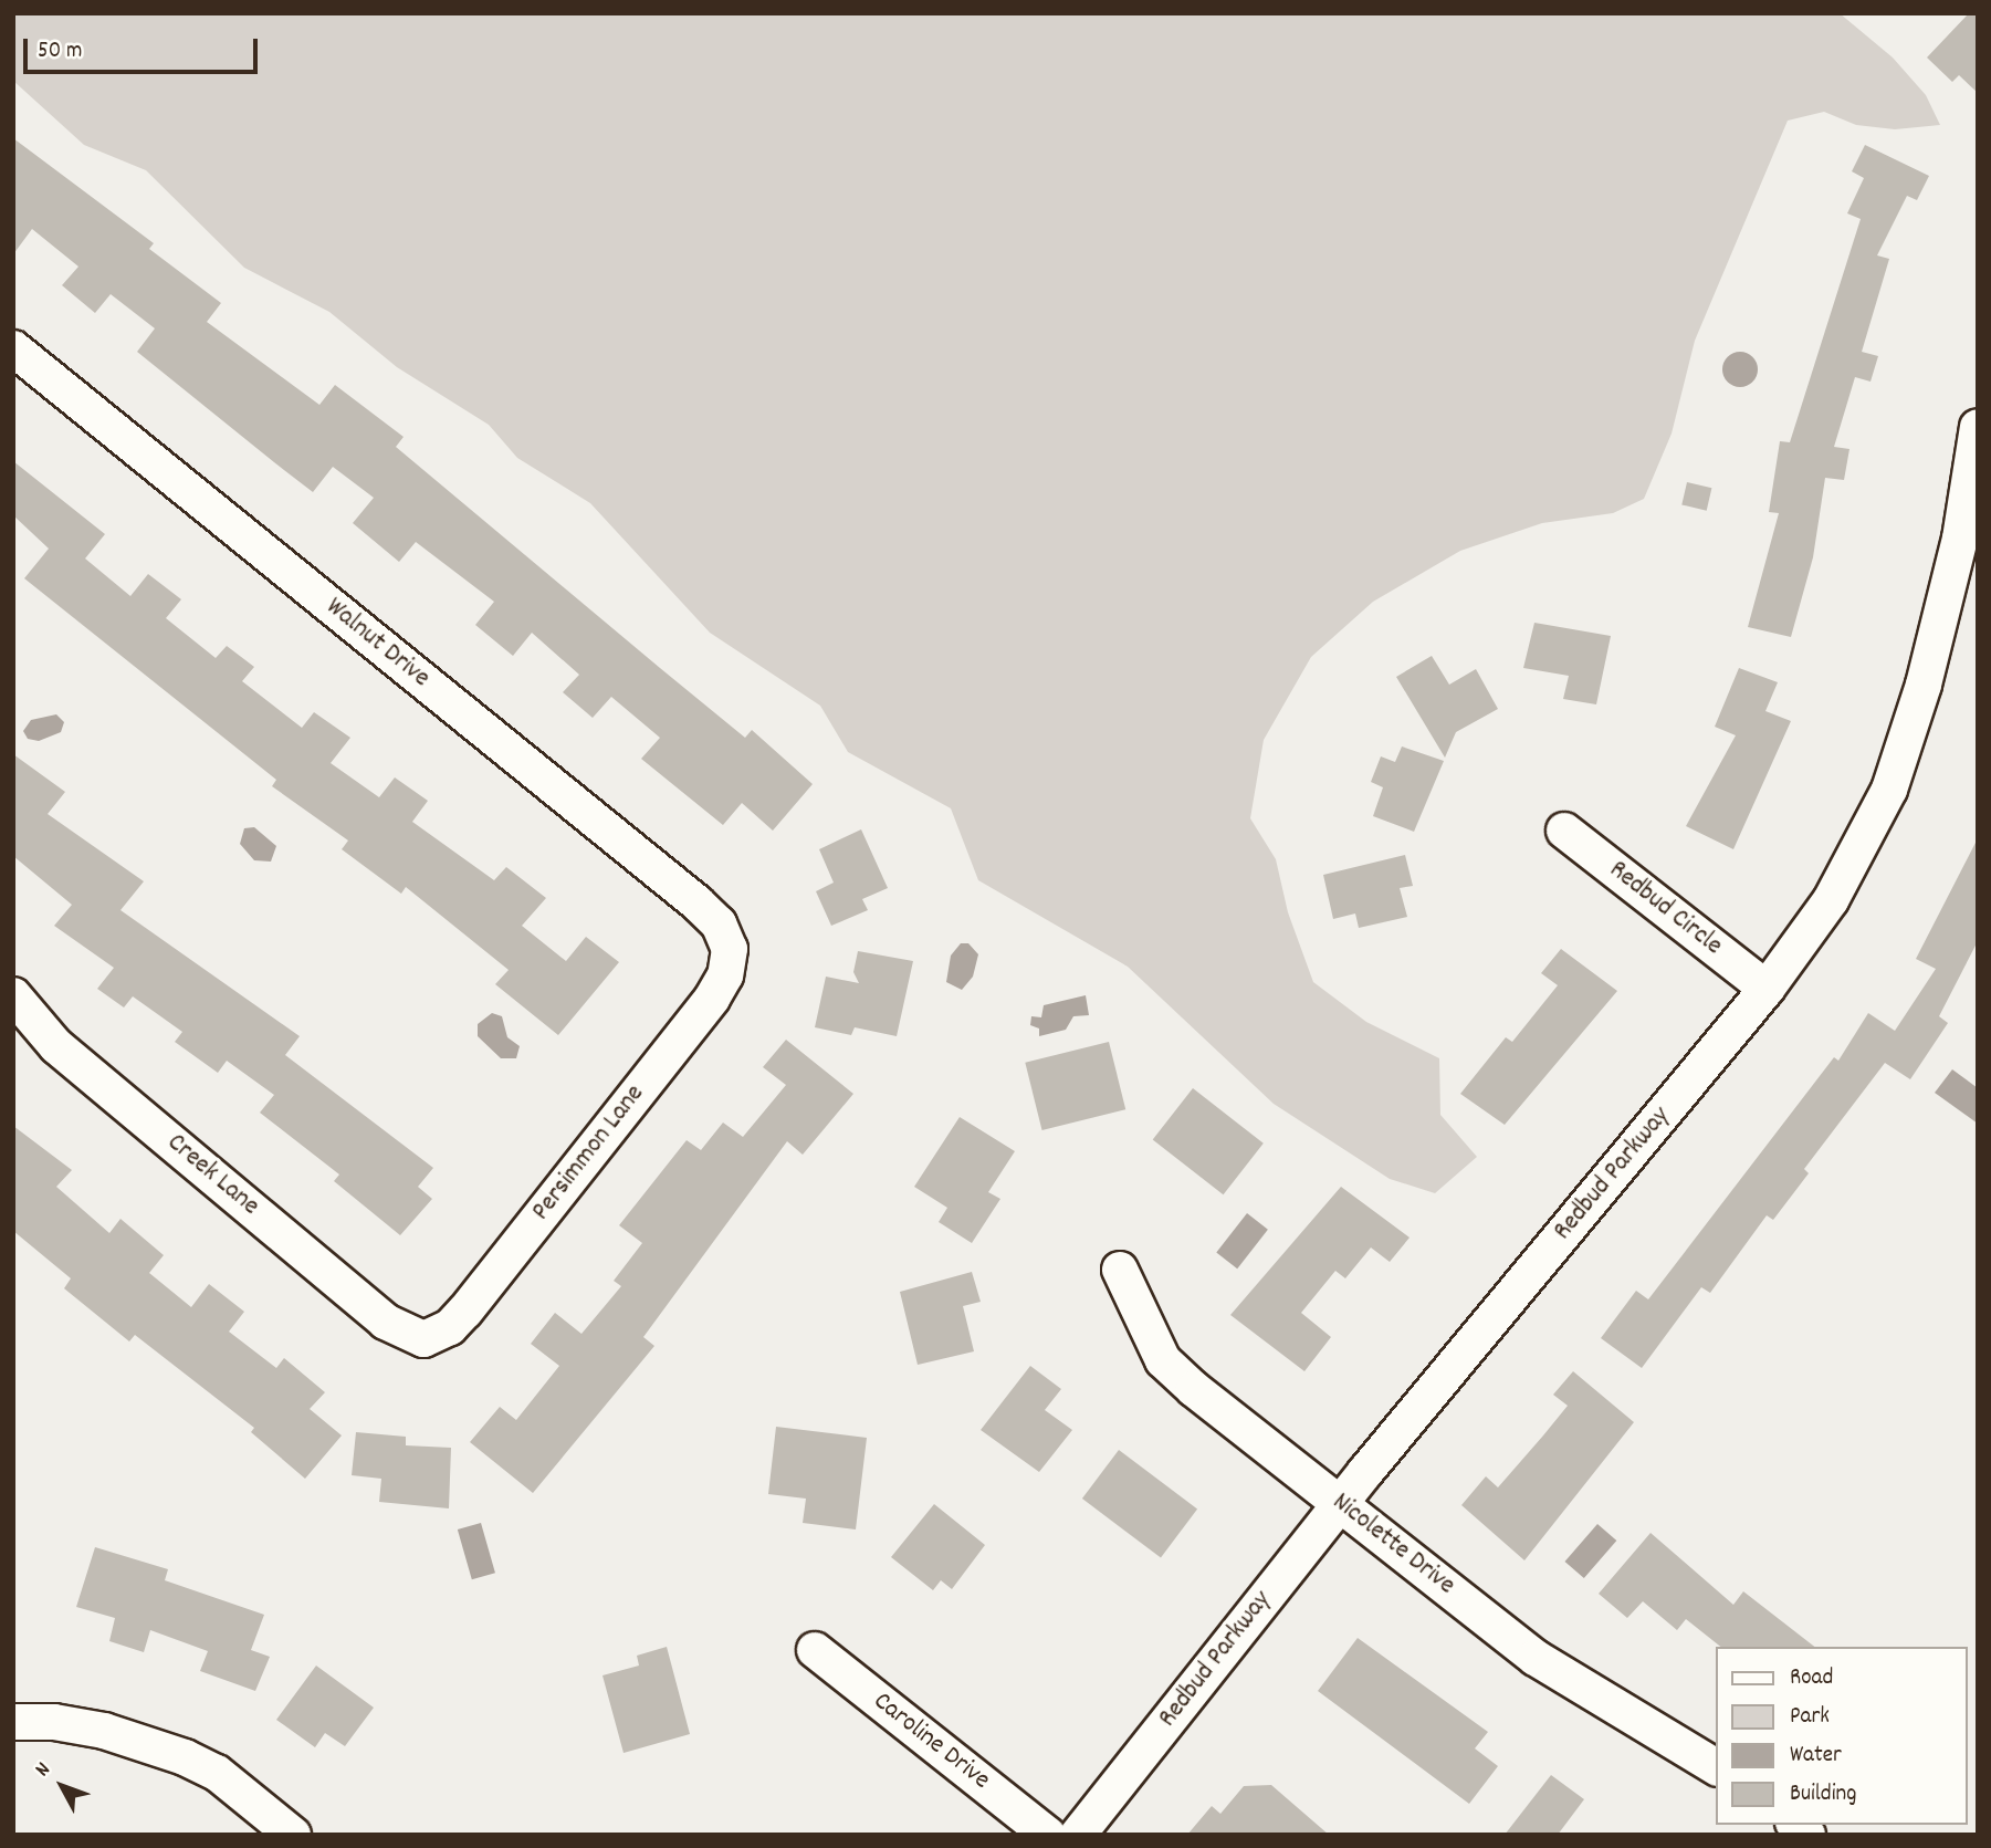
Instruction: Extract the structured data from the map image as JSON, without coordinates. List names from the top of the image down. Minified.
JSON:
{"streets":{"street":["Walnut Drive","Redbud Circle","Persimmon Lane","Redbud Parkway","Creek Lane","Nicolette Drive","Caroline Drive"]},"crossings":[["Walnut Drive","Persimmon Lane"],["Redbud Circle","Redbud Parkway"],["Persimmon Lane","Creek Lane"],["Redbud Parkway","Nicolette Drive"]],"legend":["Road","Park","Water","Building"],"scale_bar":"50 m","north":"top left"}
